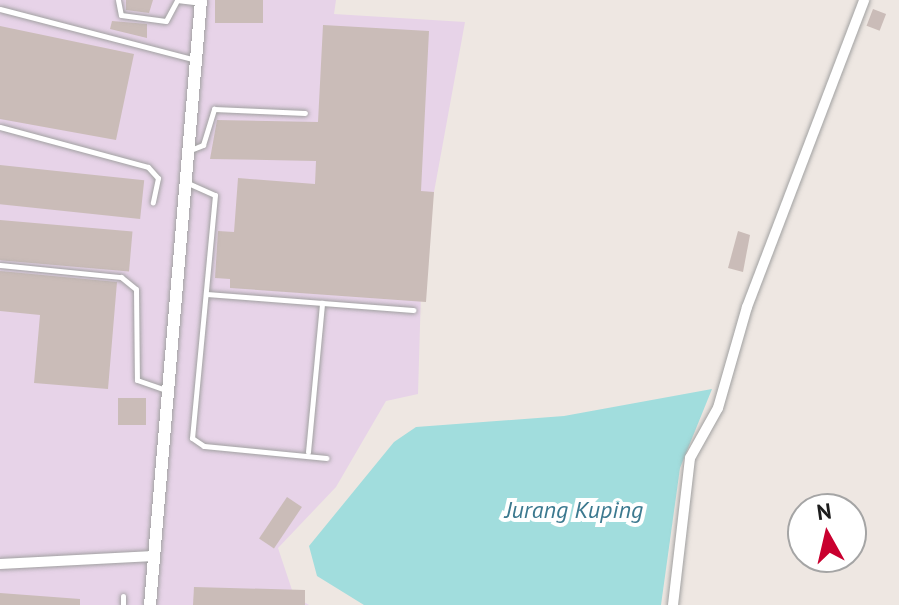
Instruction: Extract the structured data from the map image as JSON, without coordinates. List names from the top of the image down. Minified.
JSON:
{"water":["Jurang Kuping"],"north":"top"}
